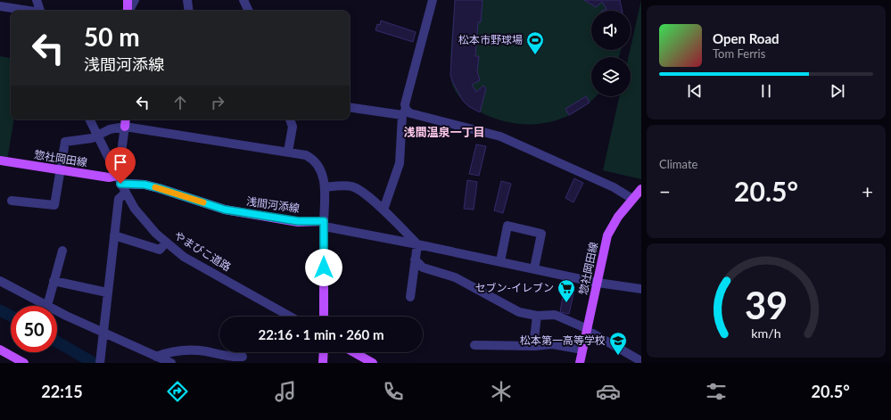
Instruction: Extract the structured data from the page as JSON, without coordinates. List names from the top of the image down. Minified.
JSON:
{"streets":{"main road":["惣社岡田線","浅間河添線"],"street":["やまびこ道路"]},"crossings":[["惣社岡田線","浅間河添線"],["惣社岡田線","やまびこ道路"],["浅間河添線","やまびこ道路"]],"districts":["浅間温泉一丁目"],"places":{"sports":["松本市野球場"],"supermarket":["セブン-イレブン"],"school or university":["松本第一高等学校"]},"page":{"turn":["50 m","浅間河添線"],"song":["Open Road","Tom Ferris"],"tile":"Climate","heat":["−","20.5°","+"],"limit":"50","trip":"22:16 · 1 min · 260 m","tabs":["22:15","20.5°"],"gauge":["39","km/h"]}}
